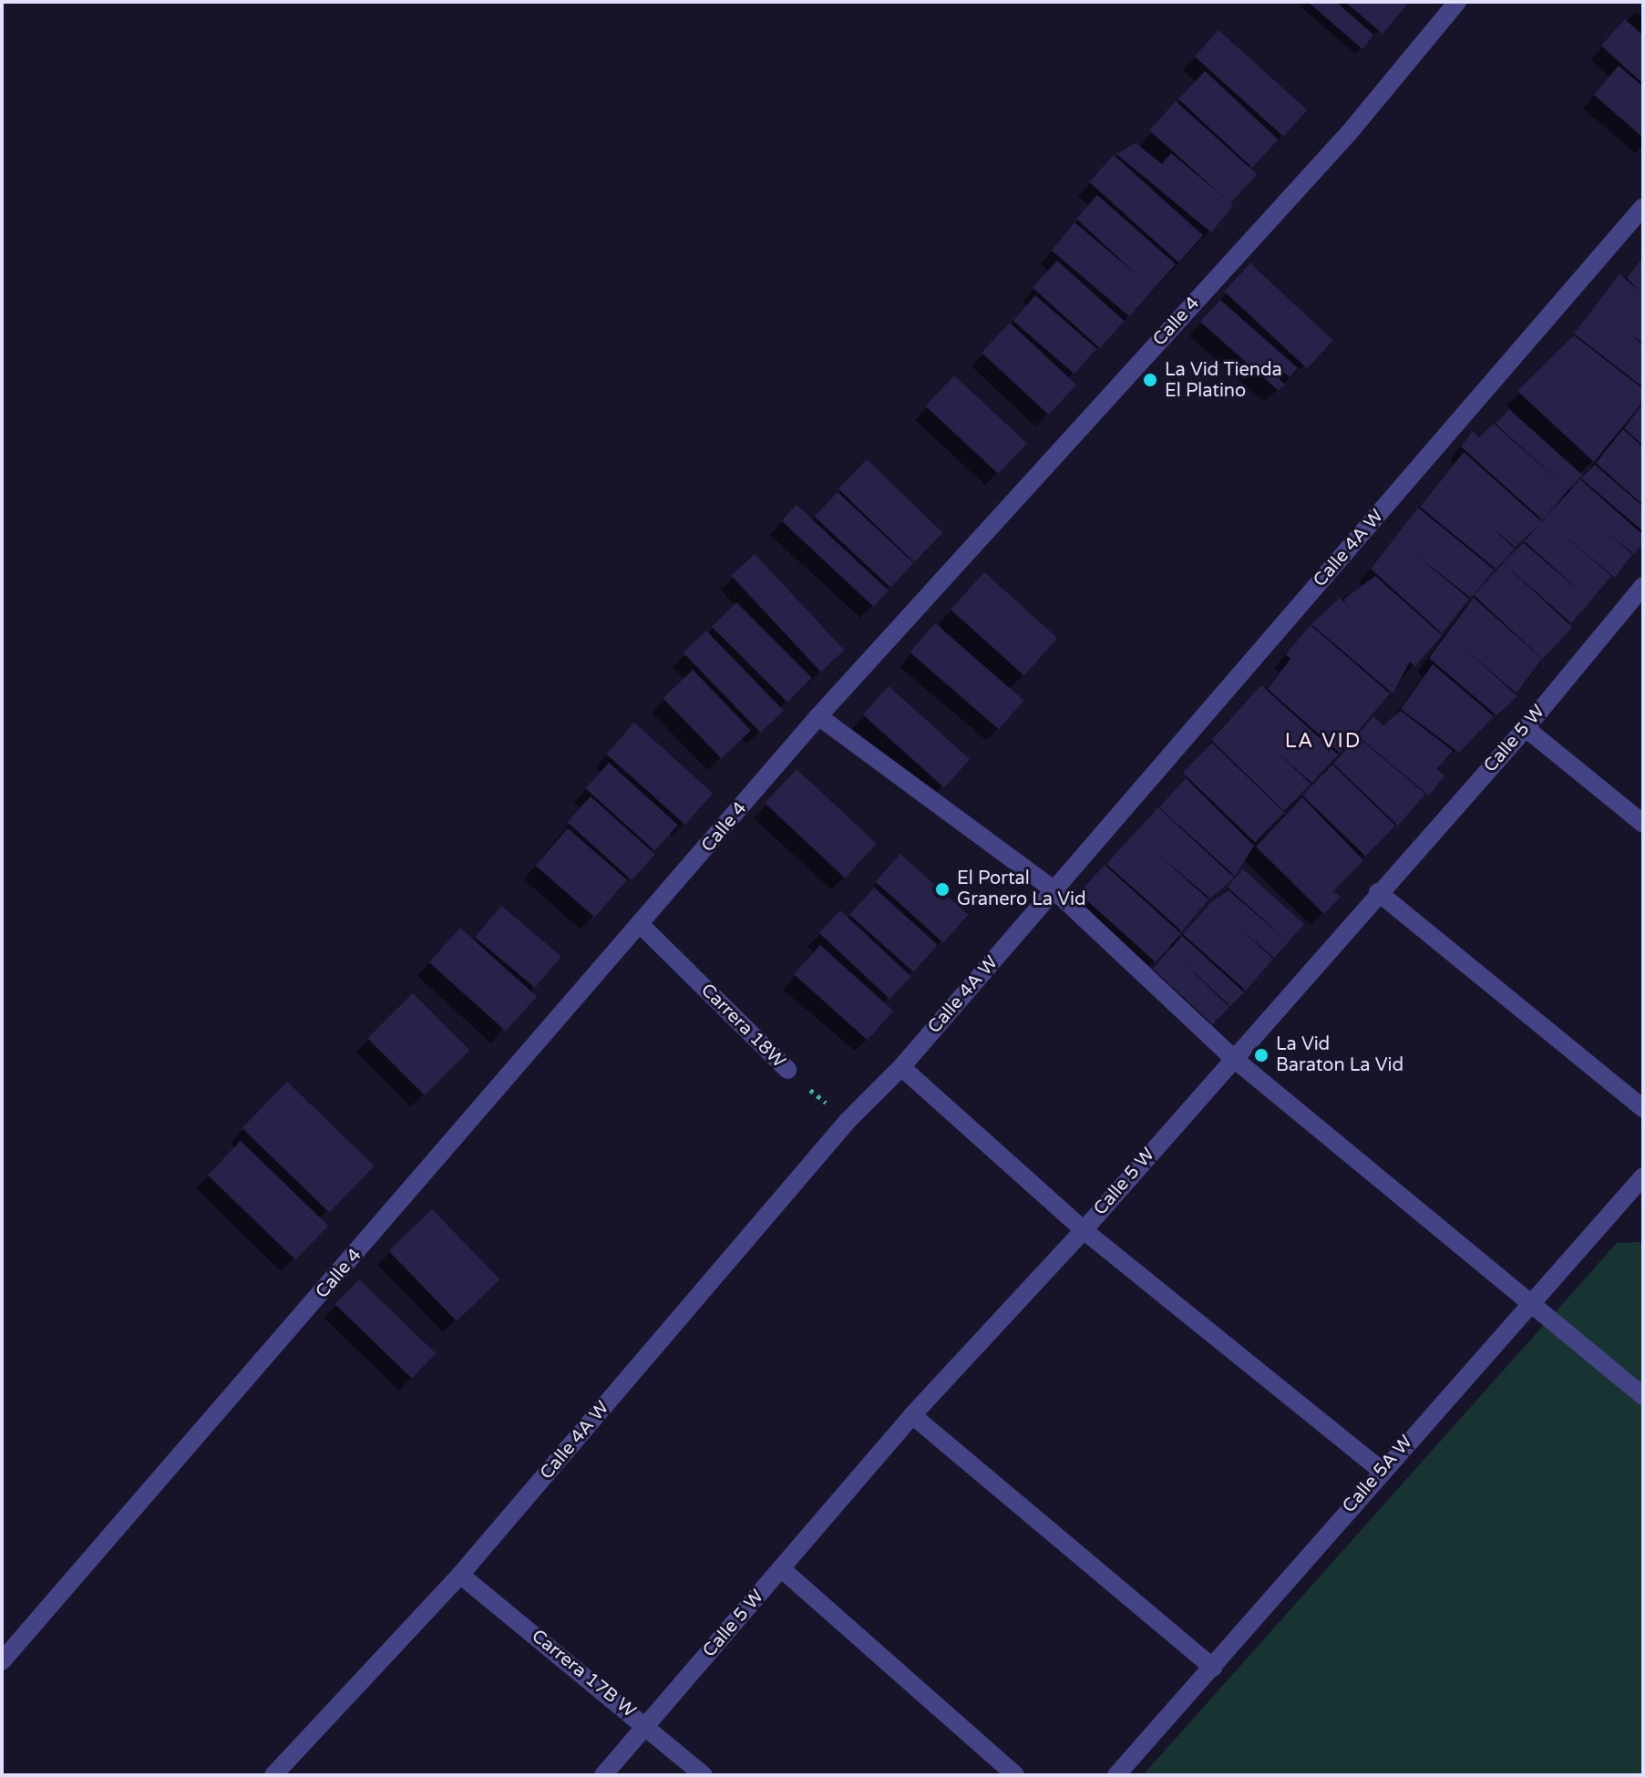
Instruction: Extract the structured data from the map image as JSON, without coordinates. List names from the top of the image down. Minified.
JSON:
{"streets":{"street":["Calle 4","Calle 4A W","Calle 5 W","Carrera 18W","Calle 5A W","Carrera 17B W"]},"crossings":[["Calle 4","Carrera 18W"],["Calle 4A W","Carrera 18W"],["Calle 4A W","Carrera 17B W"],["Calle 5 W","Carrera 17B W"]],"districts":["LA VID"],"places":["La Vid Tienda El Platino","El Portal Granero La Vid","La Vid Baraton La Vid"]}
